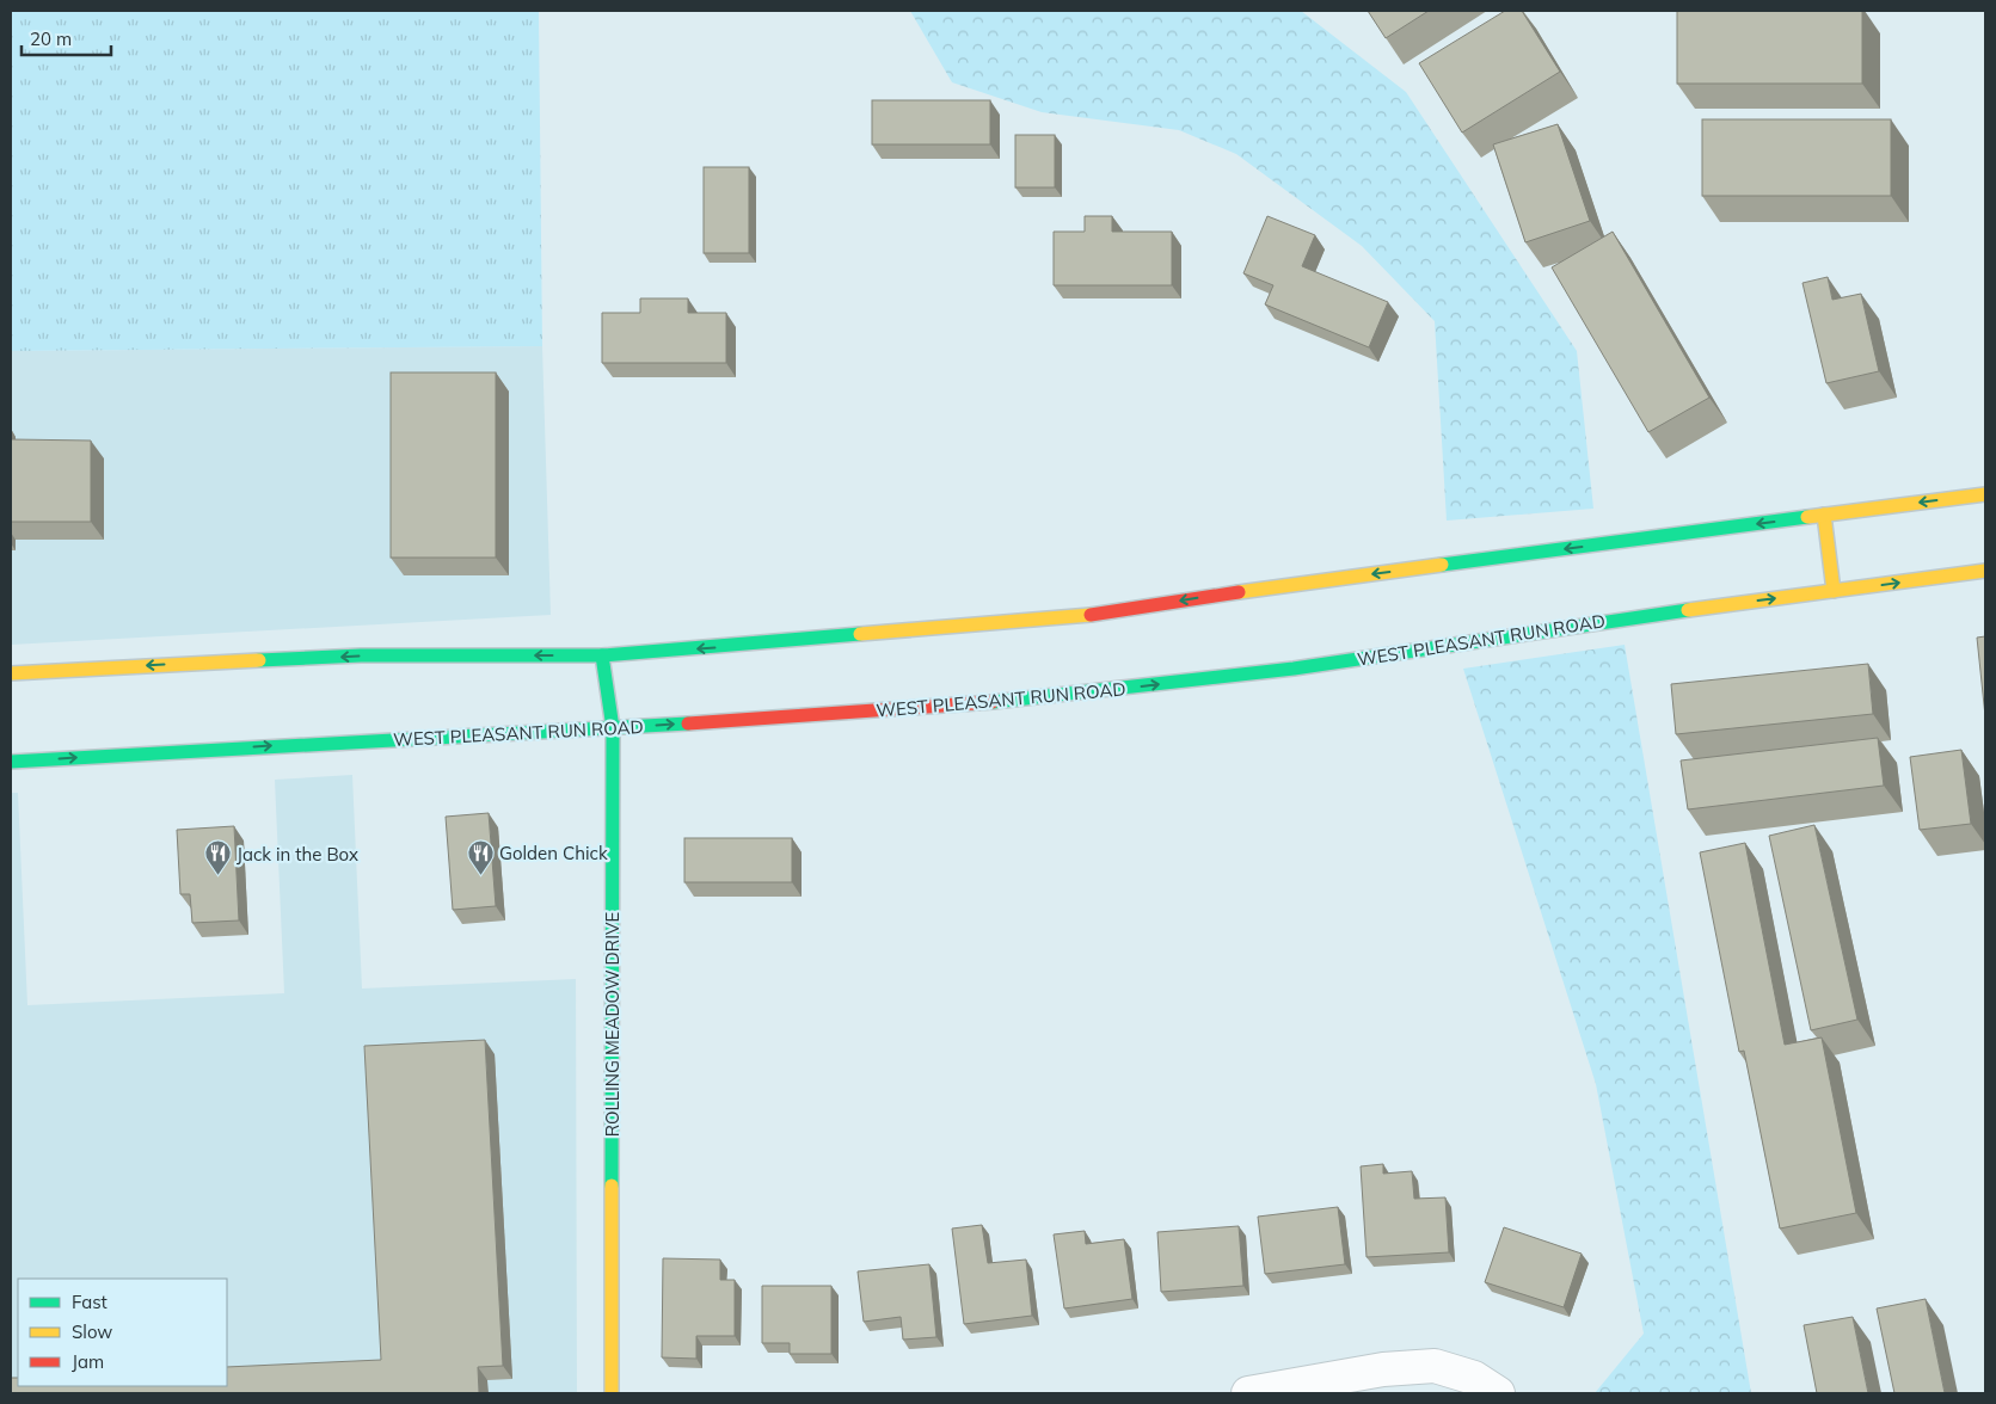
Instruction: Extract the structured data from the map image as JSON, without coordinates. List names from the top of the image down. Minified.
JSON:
{"streets":{"main road":["WEST PLEASANT RUN ROAD","ROLLING MEADOW DRIVE"]},"crossings":[["WEST PLEASANT RUN ROAD","ROLLING MEADOW DRIVE"]],"places":{"restaurant":["Golden Chick","Jack in the Box"]},"legend":["Fast","Slow","Jam"],"scale_bar":"20 m"}
